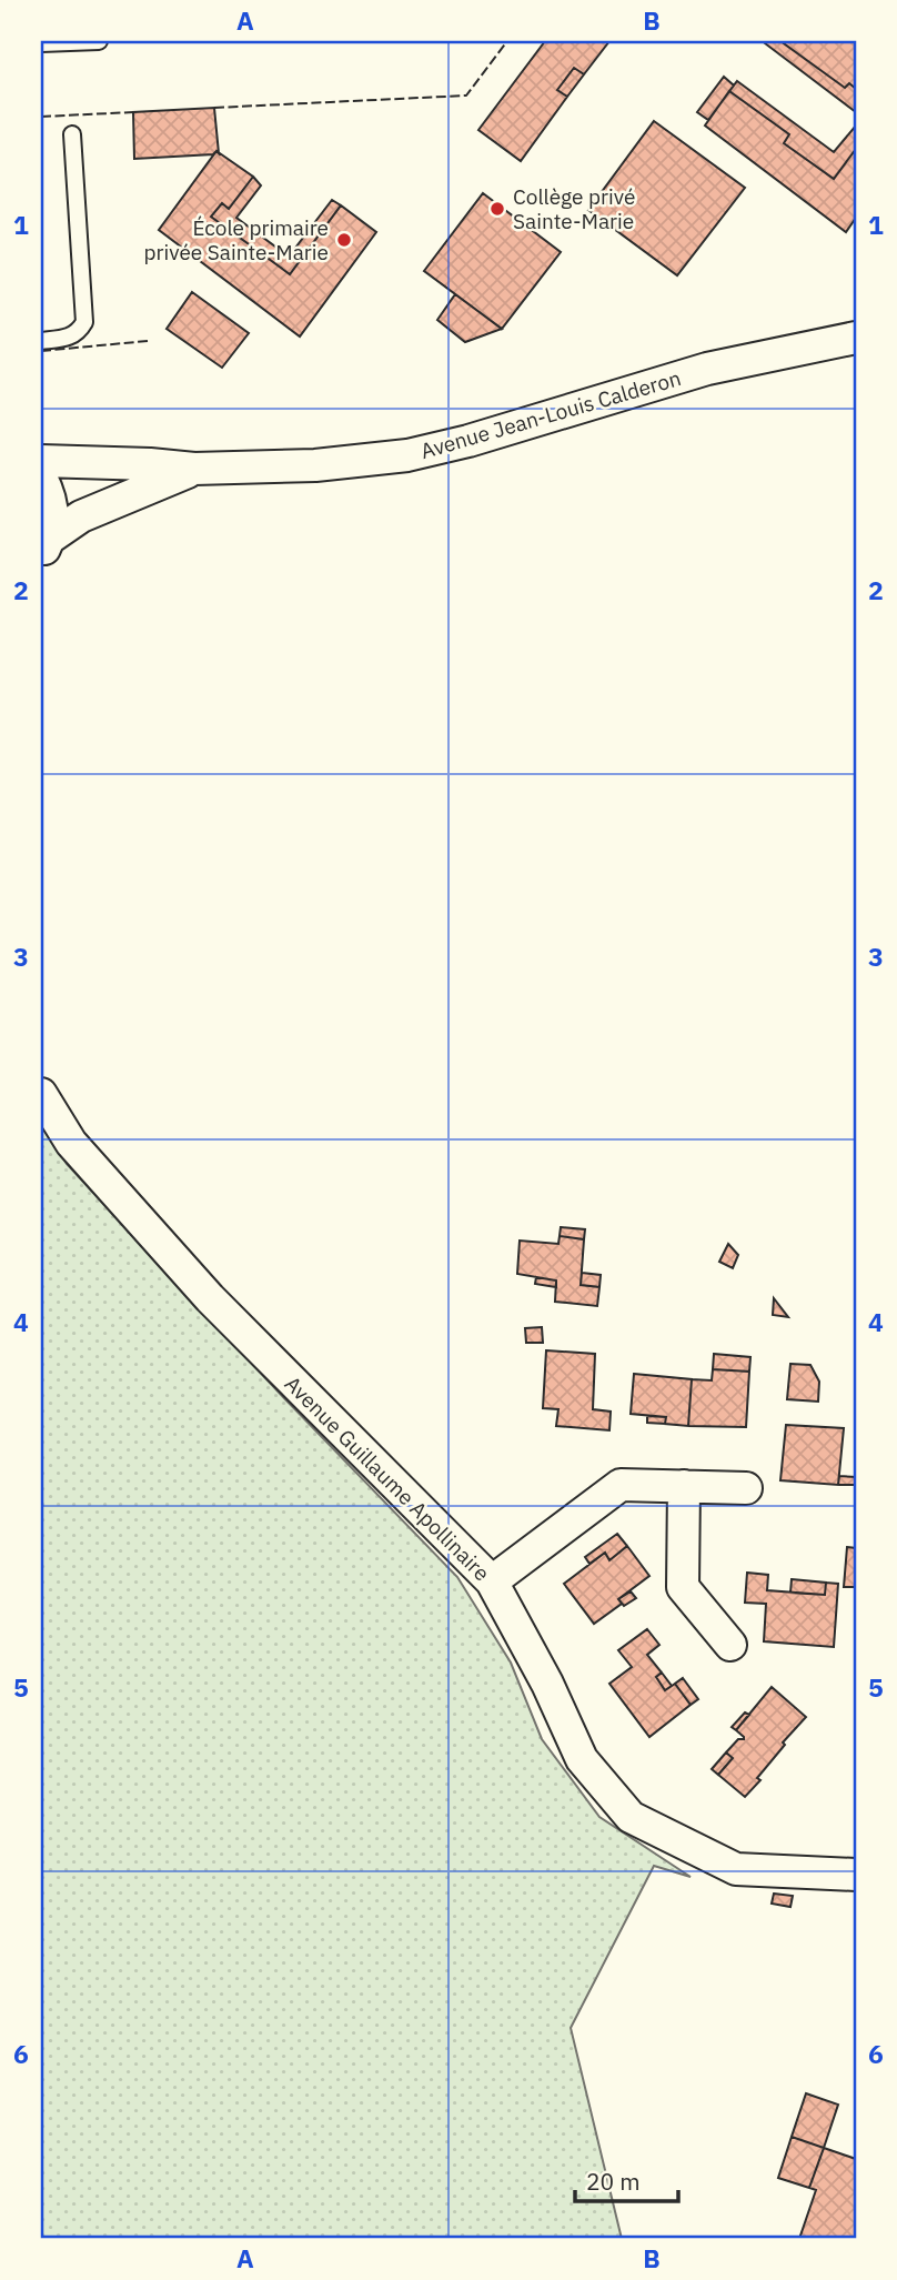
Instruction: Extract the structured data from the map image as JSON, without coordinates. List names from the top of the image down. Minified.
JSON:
{"streets":{"street":["Avenue Jean-Louis Calderon","Avenue Guillaume Apollinaire"]},"places":["Collège privé Sainte-Marie","École primaire privée Sainte-Marie"],"scale_bar":"20 m","grid":{"columns":["A","B"],"rows":["1","2","3","4","5","6"]}}
